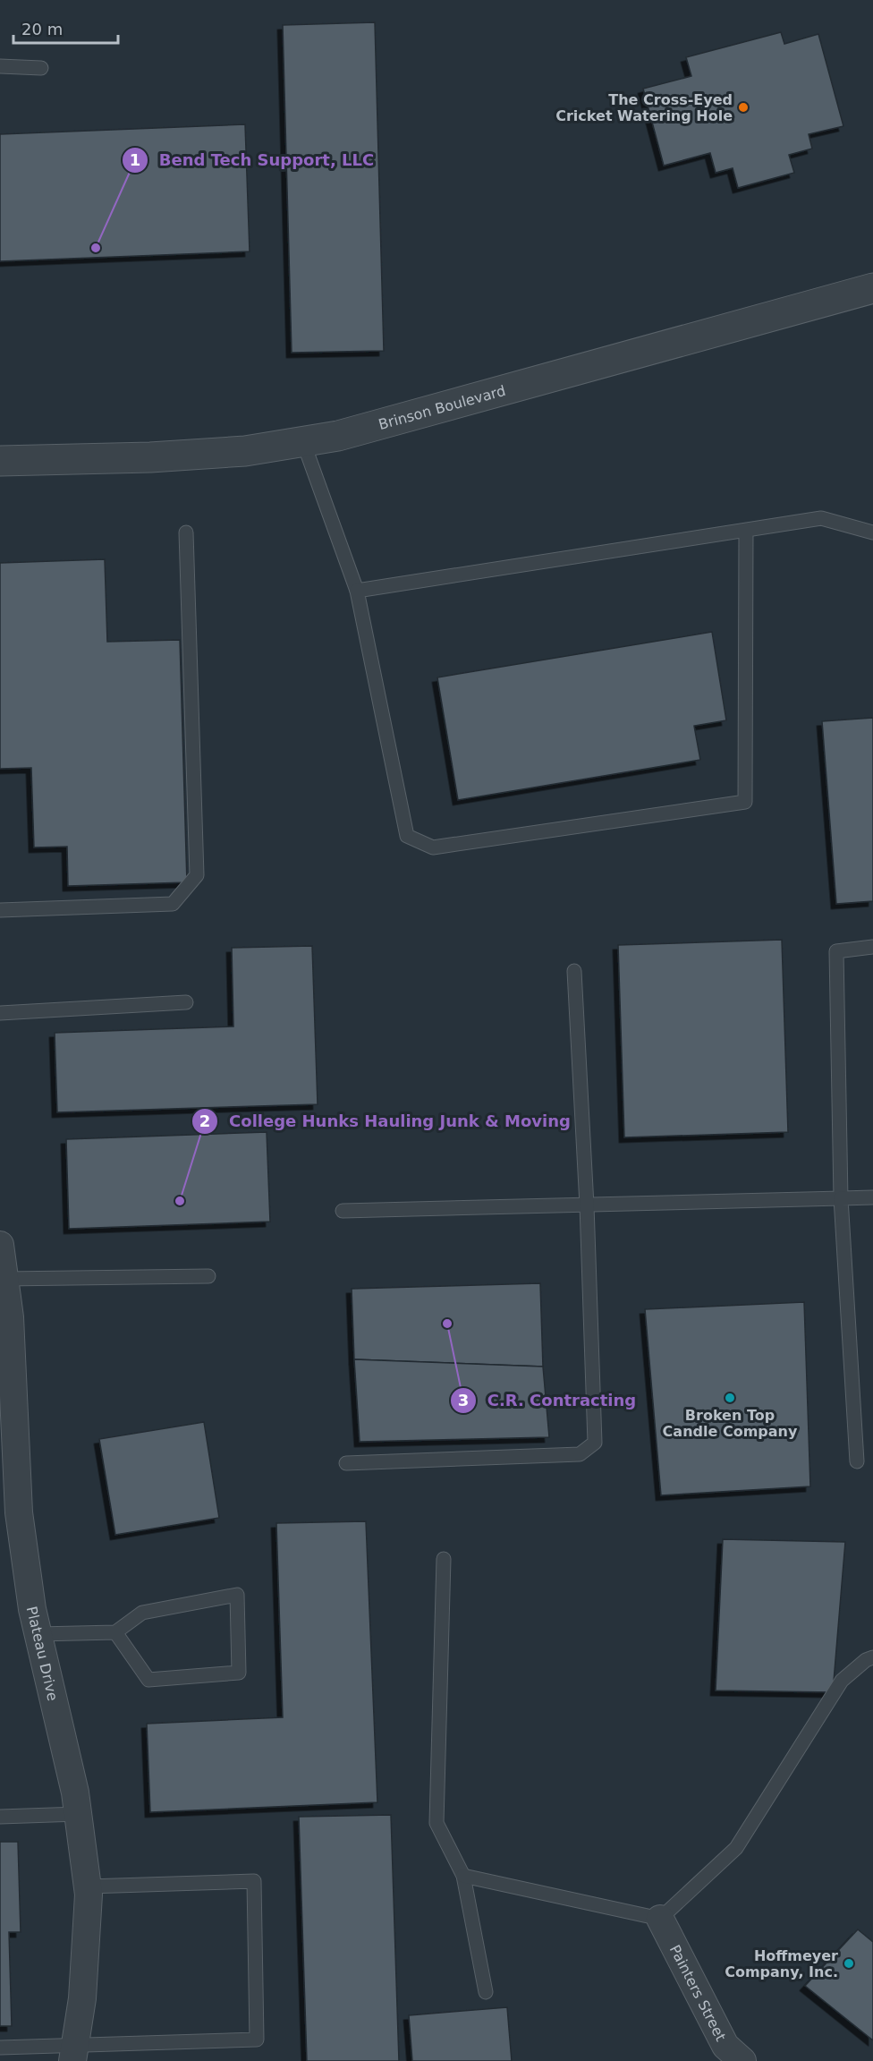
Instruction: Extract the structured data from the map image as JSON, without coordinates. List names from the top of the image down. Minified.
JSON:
{"streets":{"street":["Brinson Boulevard","Plateau Drive","Painters Street"]},"places":["The Cross-Eyed Cricket Watering Hole","Bend Tech Support, LLC","College Hunks Hauling Junk & Moving","C.R. Contracting","Broken Top Candle Company","Hoffmeyer Company, Inc."],"scale_bar":"20 m"}
